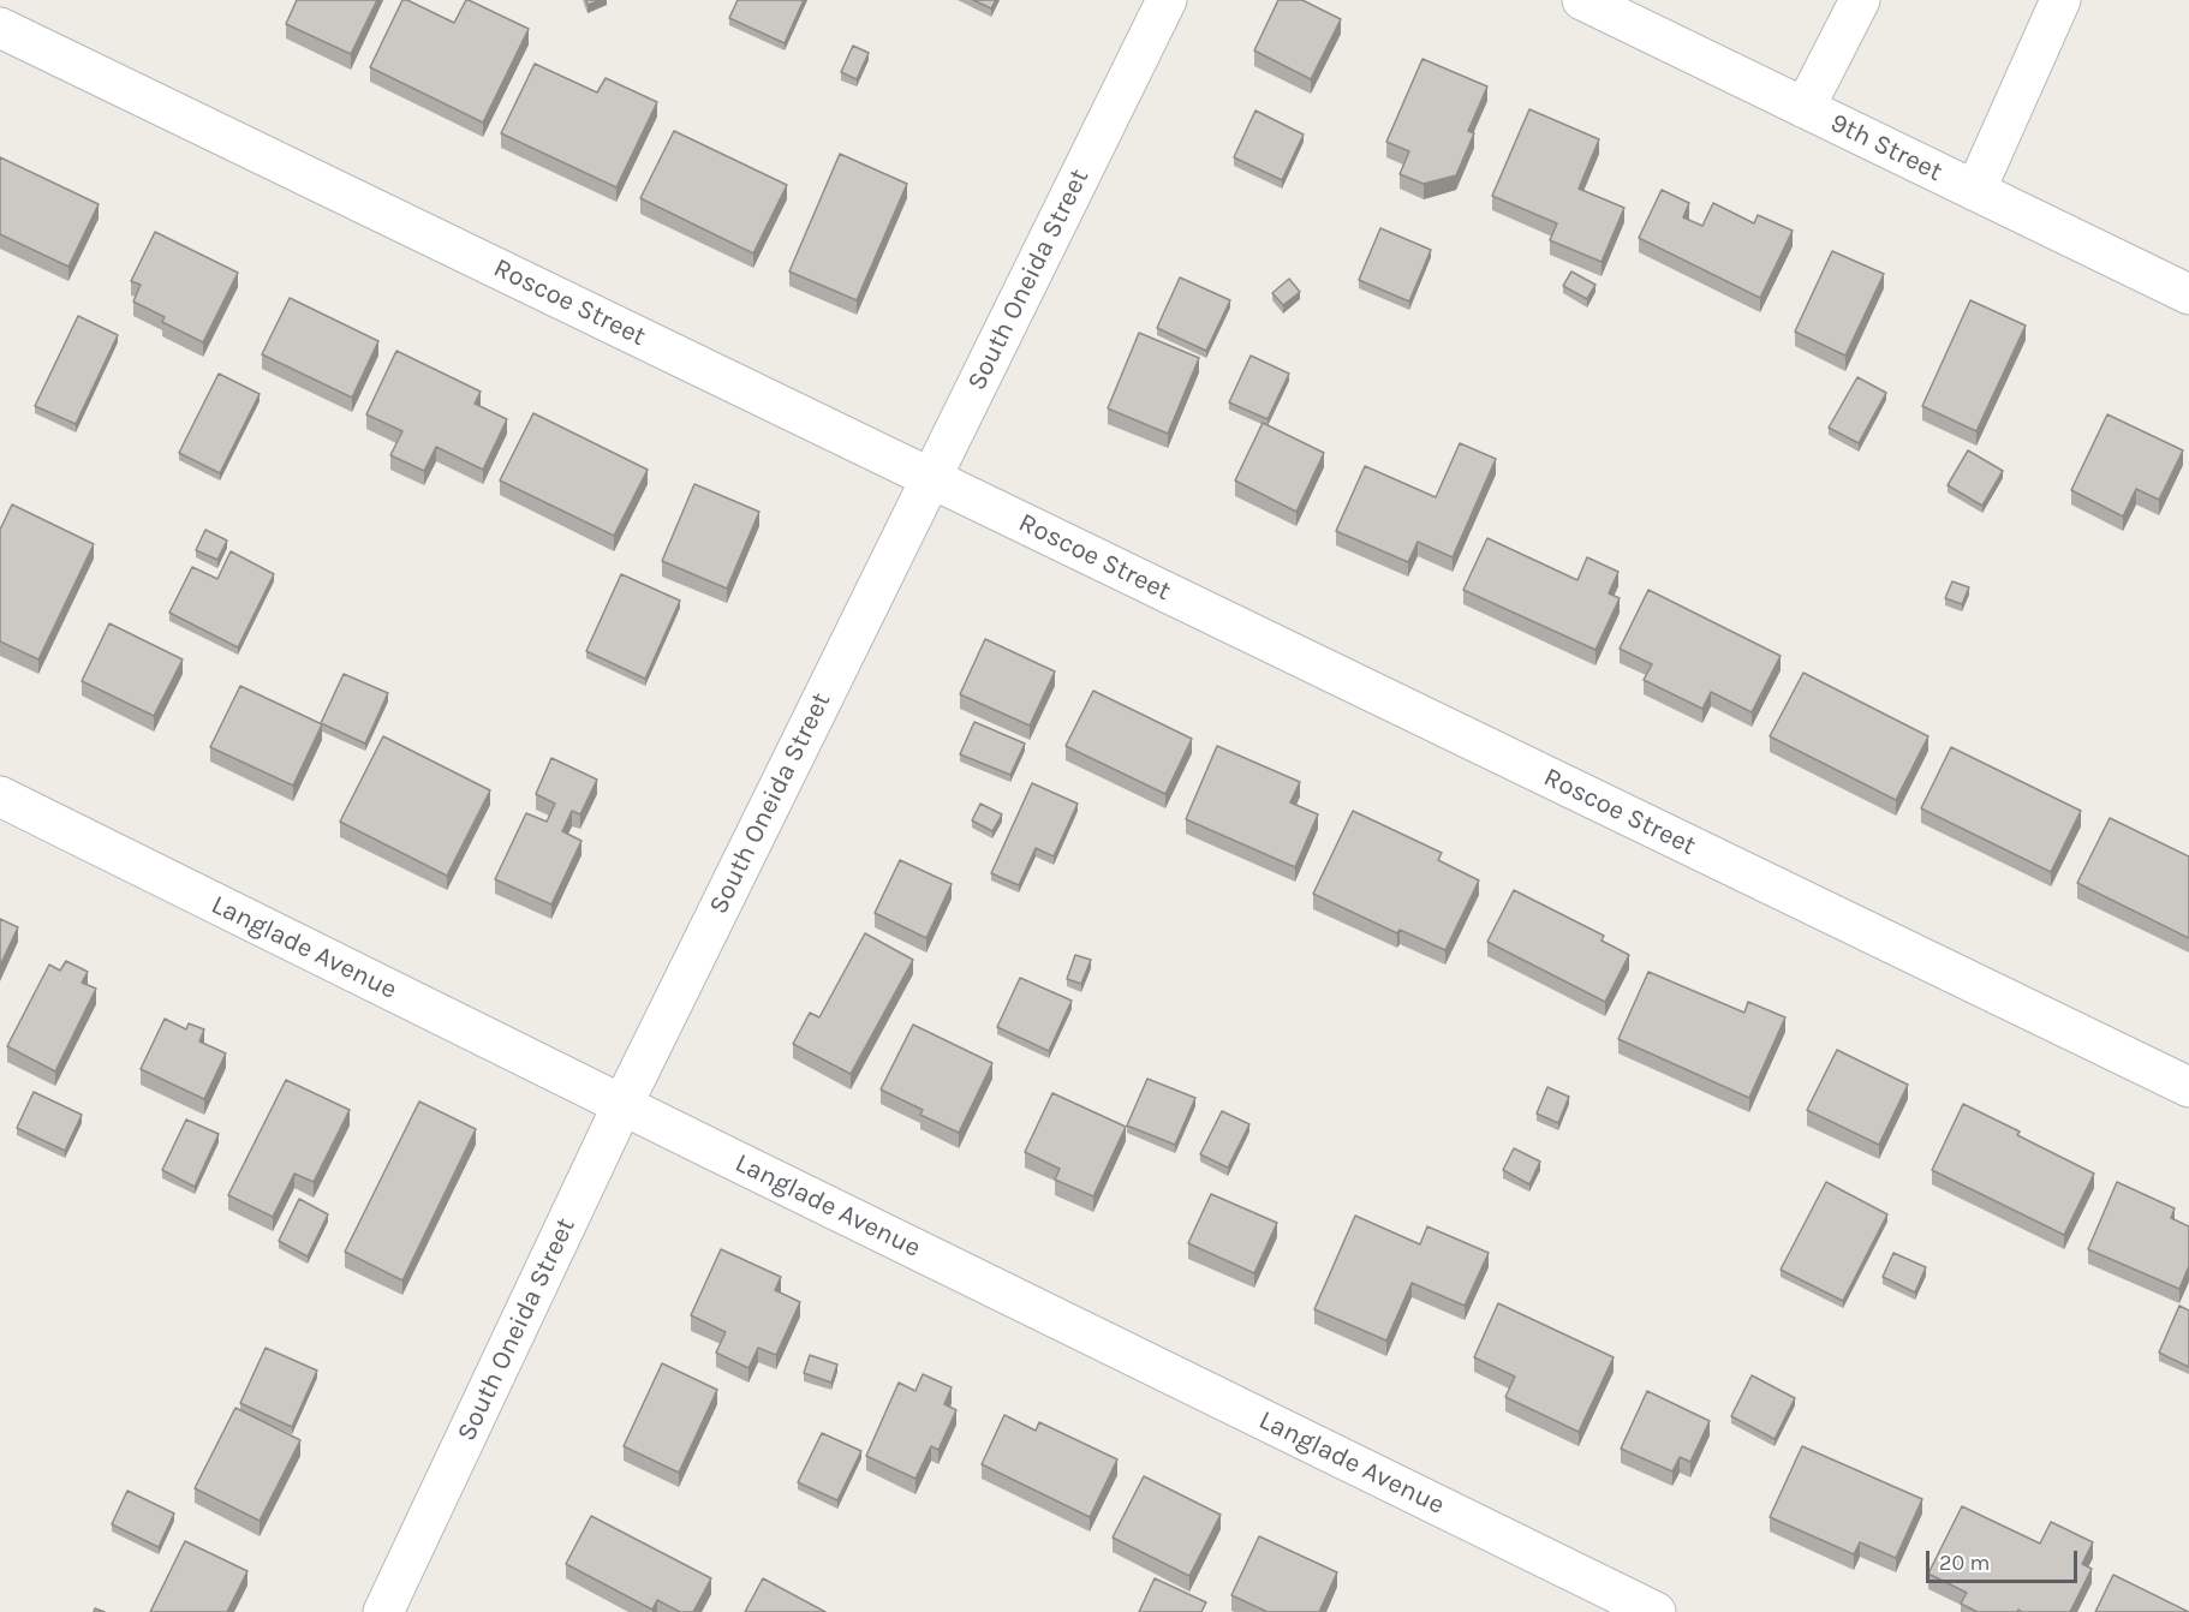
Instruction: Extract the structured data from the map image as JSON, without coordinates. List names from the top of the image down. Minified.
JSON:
{"streets":{"street":["9th Street","South Oneida Street","Roscoe Street","Langlade Avenue"]},"crossings":[["South Oneida Street","Roscoe Street"],["South Oneida Street","Langlade Avenue"]],"scale_bar":"20 m"}
